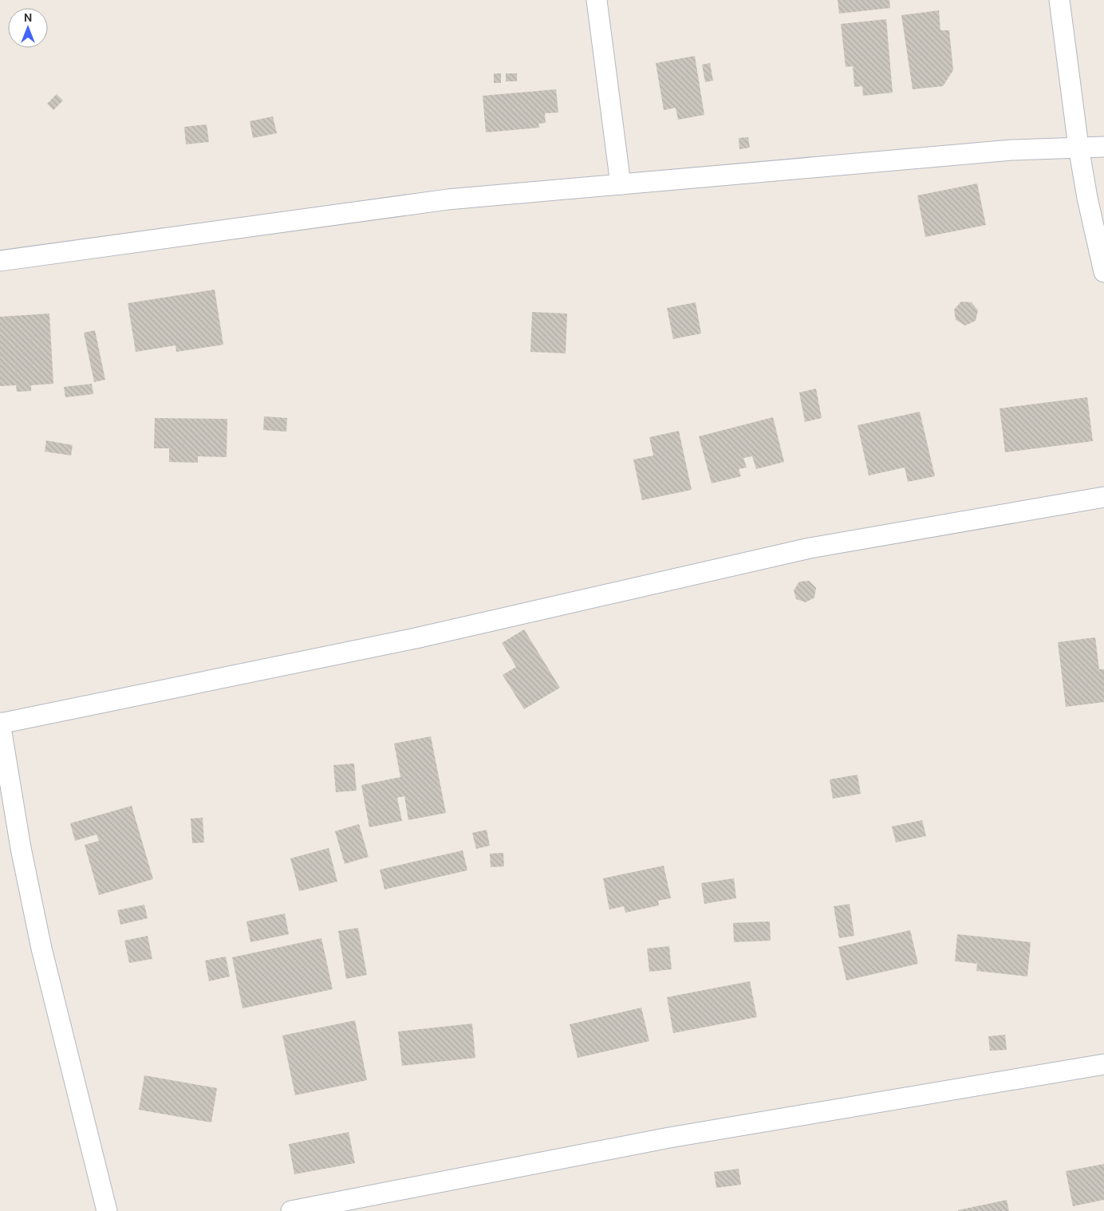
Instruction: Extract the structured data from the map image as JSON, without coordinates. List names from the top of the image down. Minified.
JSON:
{"north":"top"}
